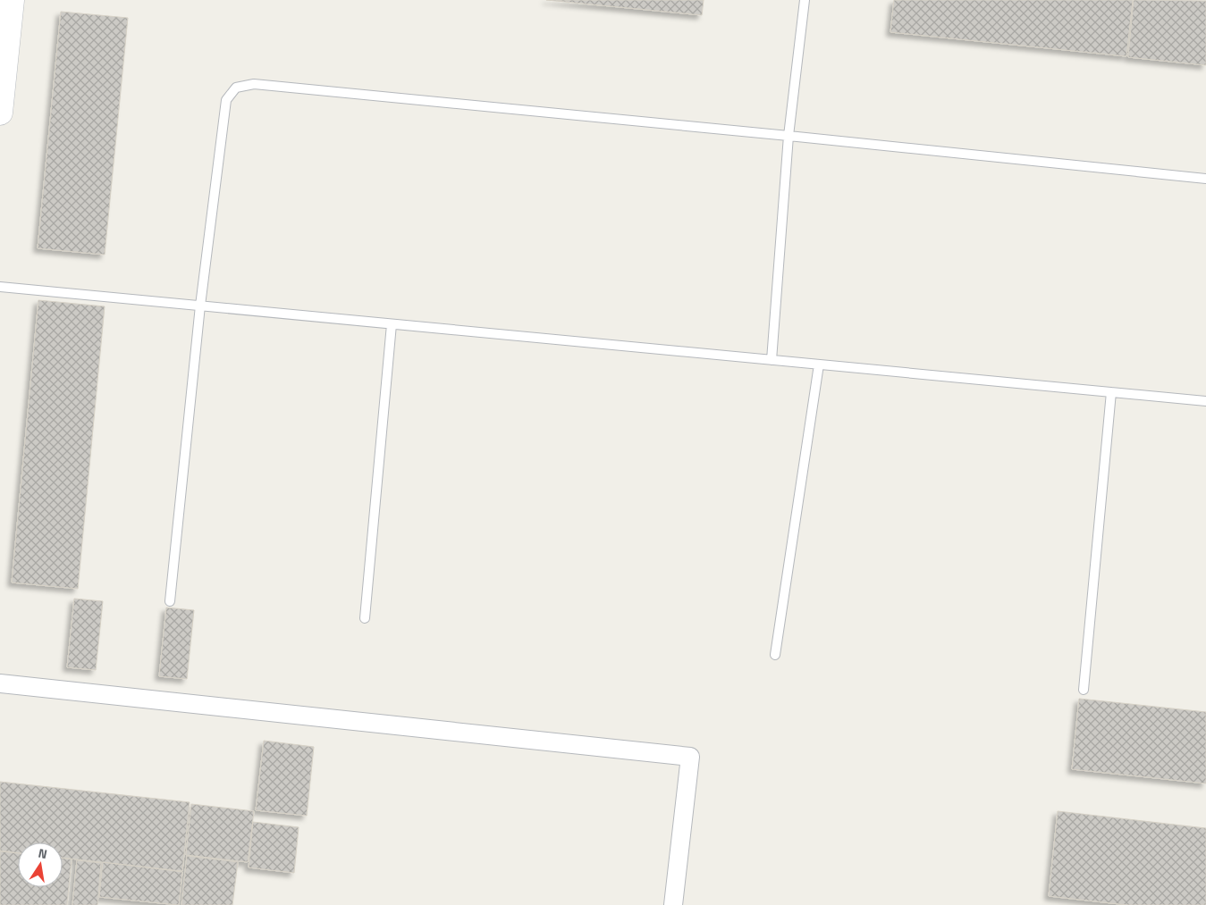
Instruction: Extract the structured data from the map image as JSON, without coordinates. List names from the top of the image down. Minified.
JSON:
{"north":"top"}
